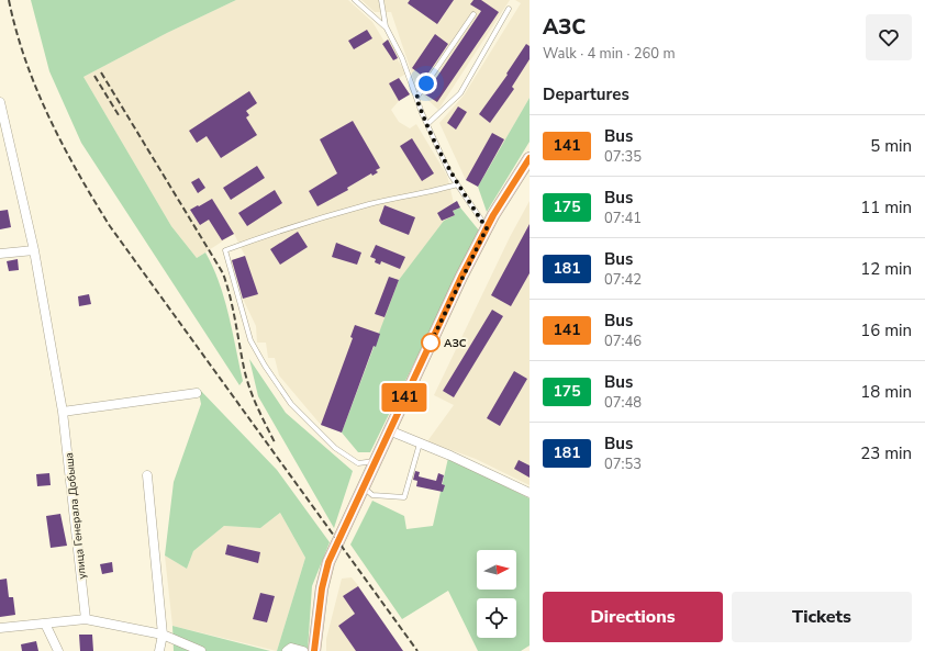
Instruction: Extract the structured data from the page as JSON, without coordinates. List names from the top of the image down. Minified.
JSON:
{"streets":{"street":["улица Генерала Добыша"]},"places":["АЗС"],"lines":["bus line 141"],"north":"right","page":{"on_map":"141","heading":[["АЗС","Walk · 4 min · 260 m"],"Departures"],"list":[{"mark":"141","name":"Bus","note":"07:35","value":"5 min"},{"mark":"175","name":"Bus","note":"07:41","value":"11 min"},{"mark":"181","name":"Bus","note":"07:42","value":"12 min"},{"mark":"141","name":"Bus","note":"07:46","value":"16 min"},{"mark":"175","name":"Bus","note":"07:48","value":"18 min"},{"mark":"181","name":"Bus","note":"07:53","value":"23 min"}],"buttons":["Directions","Tickets"]}}
